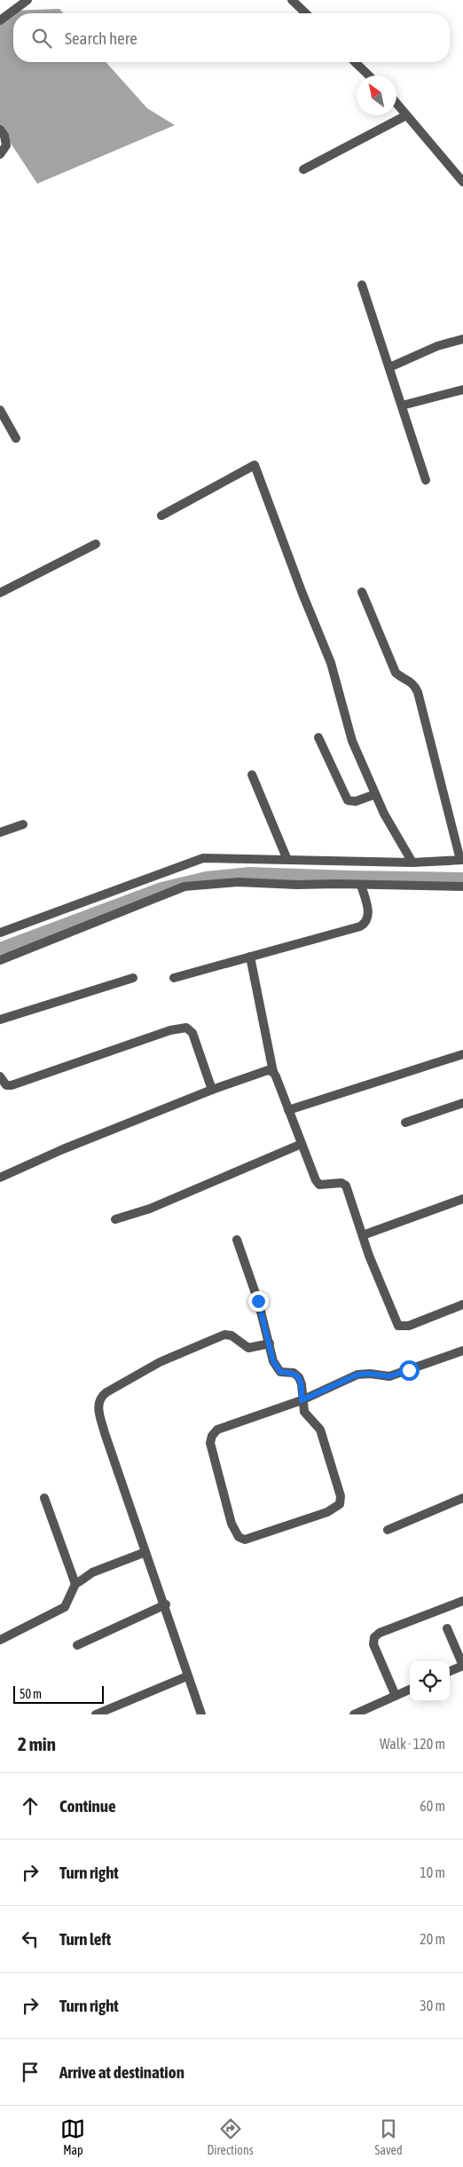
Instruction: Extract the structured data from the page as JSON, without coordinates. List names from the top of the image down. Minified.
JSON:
{"scale_bar":"50 m","north":"top left","page":{"search":"Search here","scale":"50 m","heading":["2 min","Walk · 120 m"],"list":[["Continue","60 m"],["Turn right","10 m"],["Turn left","20 m"],["Turn right","30 m"],"Arrive at destination"],"nav":["Map","Directions","Saved"]}}
